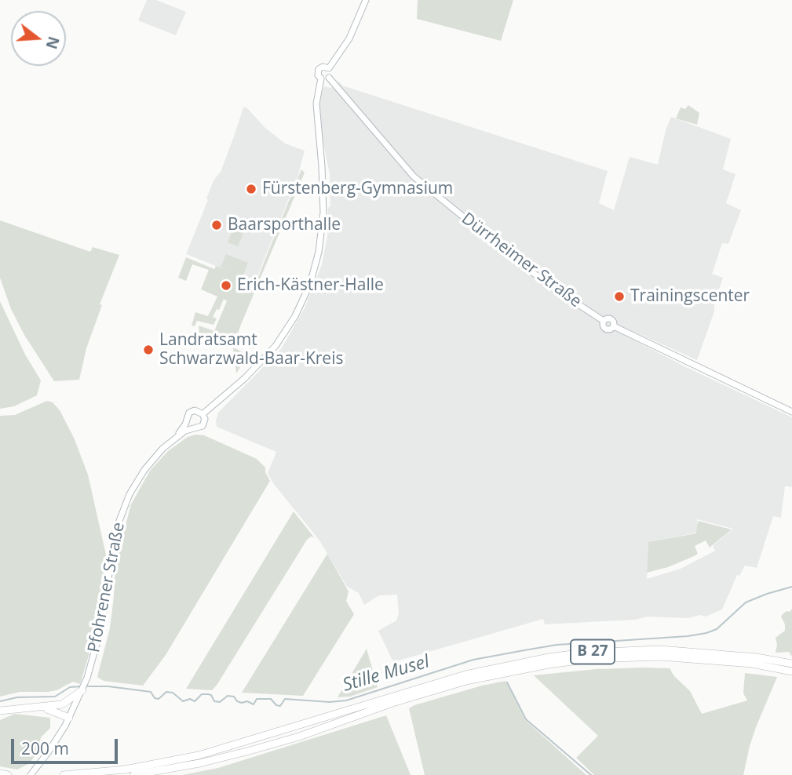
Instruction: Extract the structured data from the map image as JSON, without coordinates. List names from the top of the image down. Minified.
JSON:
{"streets":{"highway":["B 27"],"main road":["Dürrheimer Straße","Pfohrener Straße"]},"water":["Stille Musel"],"places":["Fürstenberg-Gymnasium","Baarsporthalle","Erich-Kästner-Halle","Trainingscenter","Landratsamt Schwarzwald-Baar-Kreis"],"scale_bar":"200 m","north":"right"}
